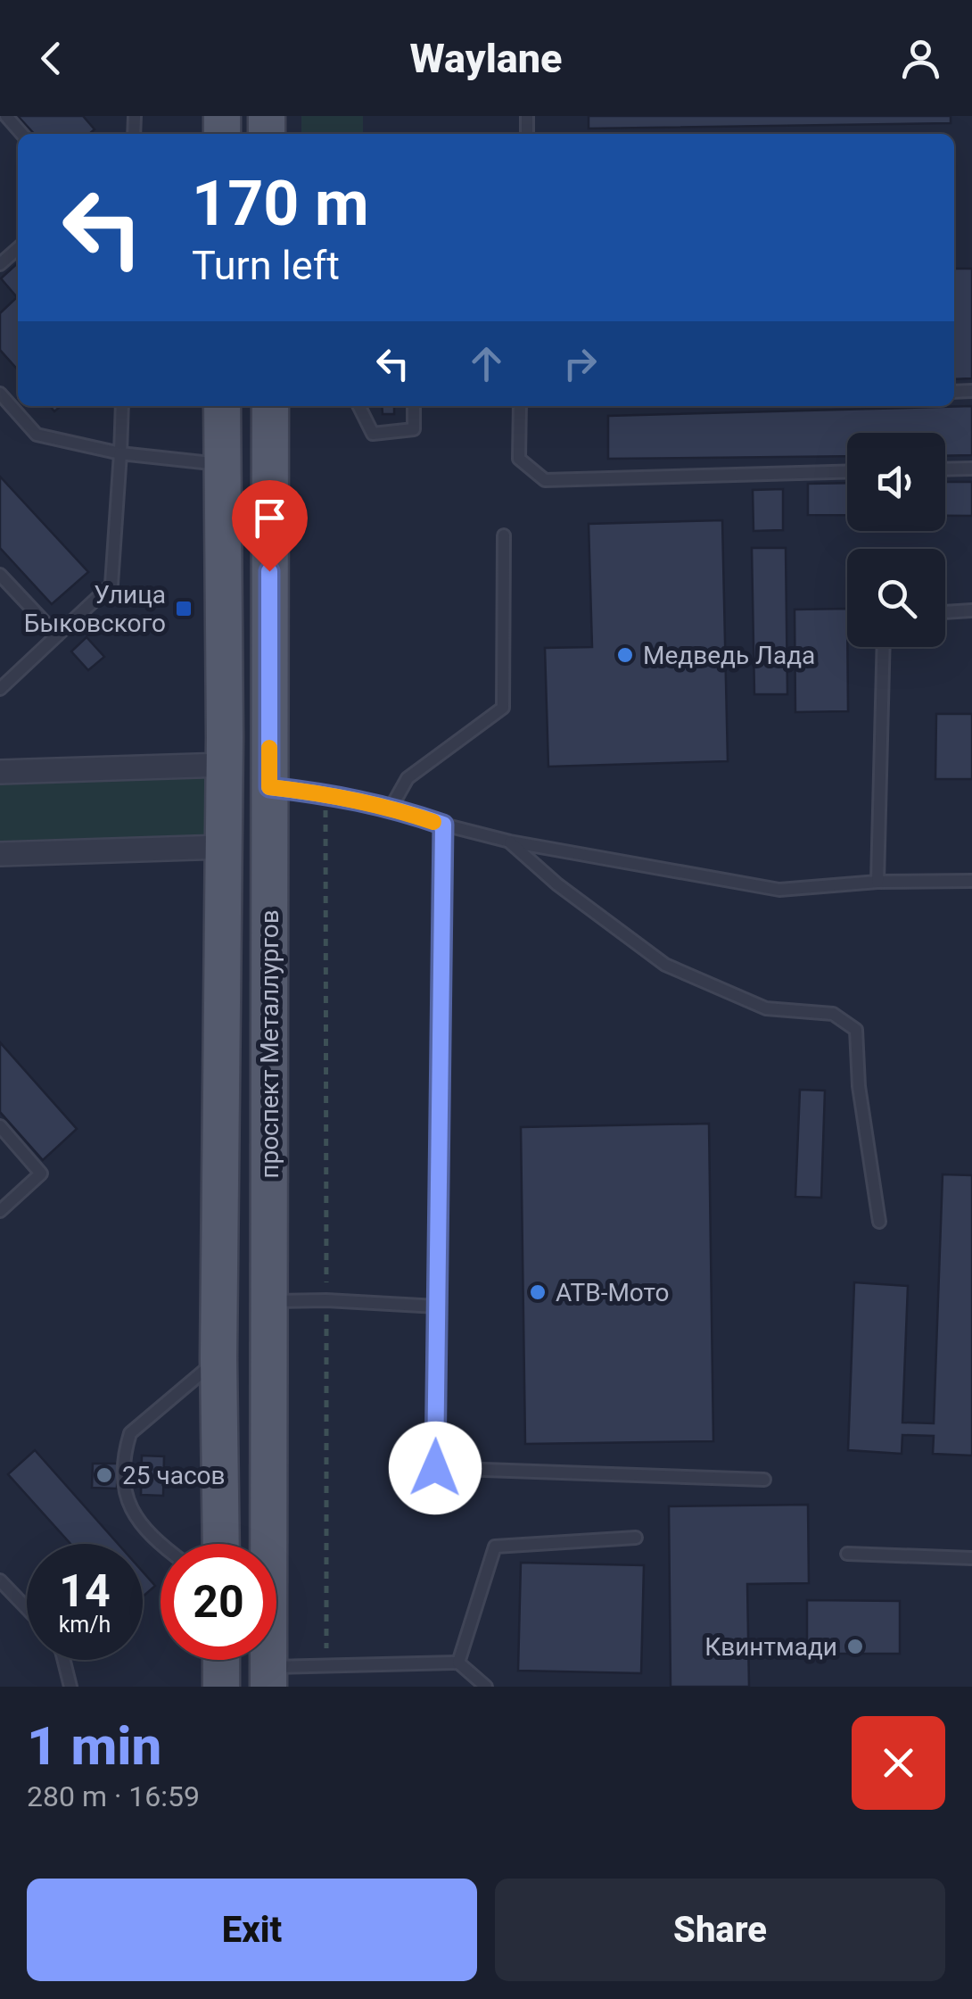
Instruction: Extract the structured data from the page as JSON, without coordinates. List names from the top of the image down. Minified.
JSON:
{"streets":{"main road":["проспект Металлургов"]},"places":{"transit":["Улица Быковского"],"other":["Медведь Лада","АТВ-Мото","25 часов","Квинтмади"]},"page":{"header":"Waylane","turn":["170 m","Turn left"],"speed":"14 km/h","limit":"20","heading":["1 min","280 m · 16:59"],"buttons":["Exit","Share"]}}
